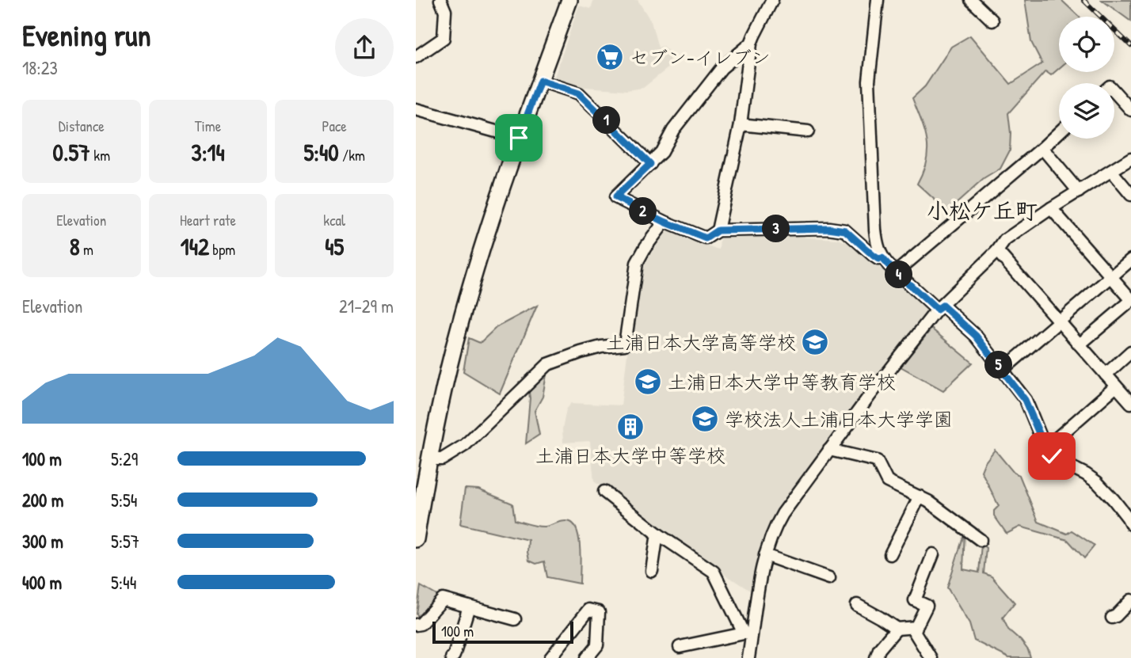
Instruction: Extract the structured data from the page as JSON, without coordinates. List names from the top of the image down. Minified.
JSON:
{"districts":["小松ケ丘町"],"places":{"supermarket":["セブン-イレブン"],"school or university":["土浦日本大学高等学校","土浦日本大学中等教育学校","学校法人土浦日本大学学園"],"building":["土浦日本大学中等学校"]},"scale_bar":"100 m","page":{"heading":["Evening run","18:23"],"stats":[["Distance","0.57 km"],["Time","3:14"],["Pace","5:40 /km"],["Elevation","8 m"],["Heart rate","142 bpm"],["kcal","45"]],"pins":["1","2","3","4","5"],"chart":["Elevation","21–29 m"],"list":[{"name":"100 m","note":"5:29"},{"name":"200 m","note":"5:54"},{"name":"300 m","note":"5:57"},{"name":"400 m","note":"5:44"}],"scale":"100 m"}}
